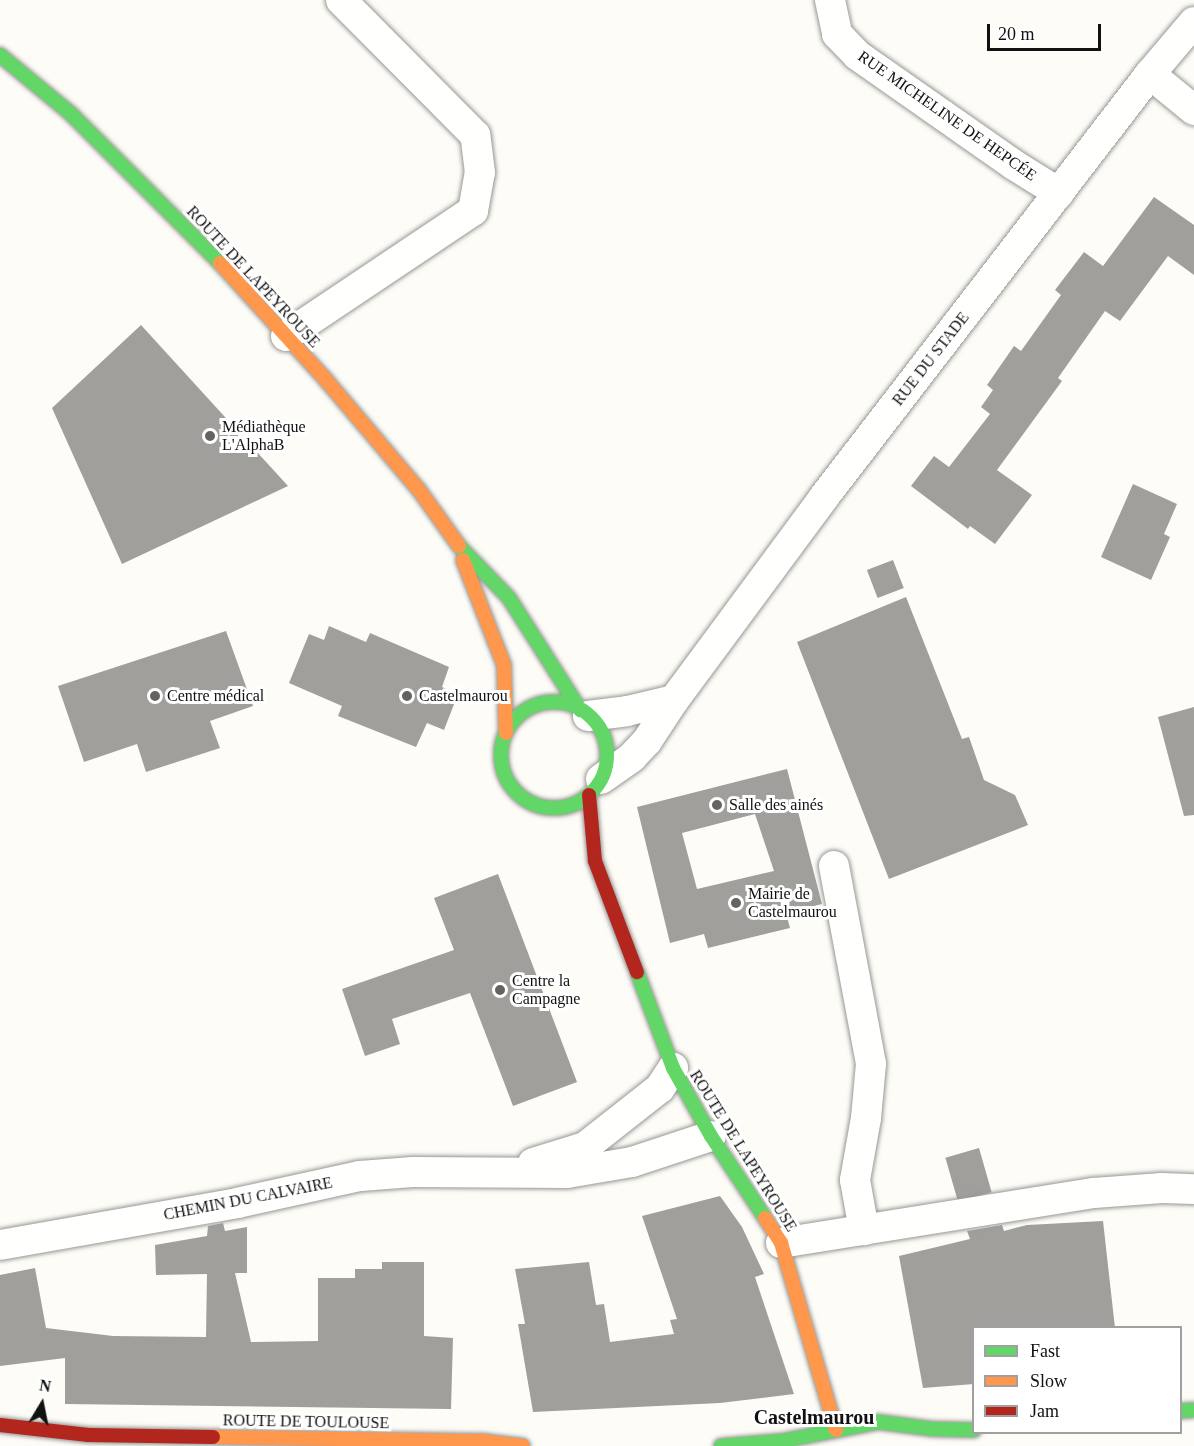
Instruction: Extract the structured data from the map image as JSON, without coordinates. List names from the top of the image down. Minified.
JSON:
{"streets":{"street":["RUE MICHELINE DE HEPCÉE","ROUTE DE LAPEYROUSE","RUE DU STADE","CHEMIN DU CALVAIRE","ROUTE DE TOULOUSE"]},"crossings":[["RUE MICHELINE DE HEPCÉE","RUE DU STADE"],["ROUTE DE LAPEYROUSE","RUE DU STADE"],["ROUTE DE LAPEYROUSE","CHEMIN DU CALVAIRE"]],"districts":["Castelmaurou"],"places":["Médiathèque L'AlphaB","Centre médical","Castelmaurou","Salle des ainés","Mairie de Castelmaurou","Centre la Campagne"],"legend":["Fast","Slow","Jam"],"scale_bar":"20 m","north":"top"}
